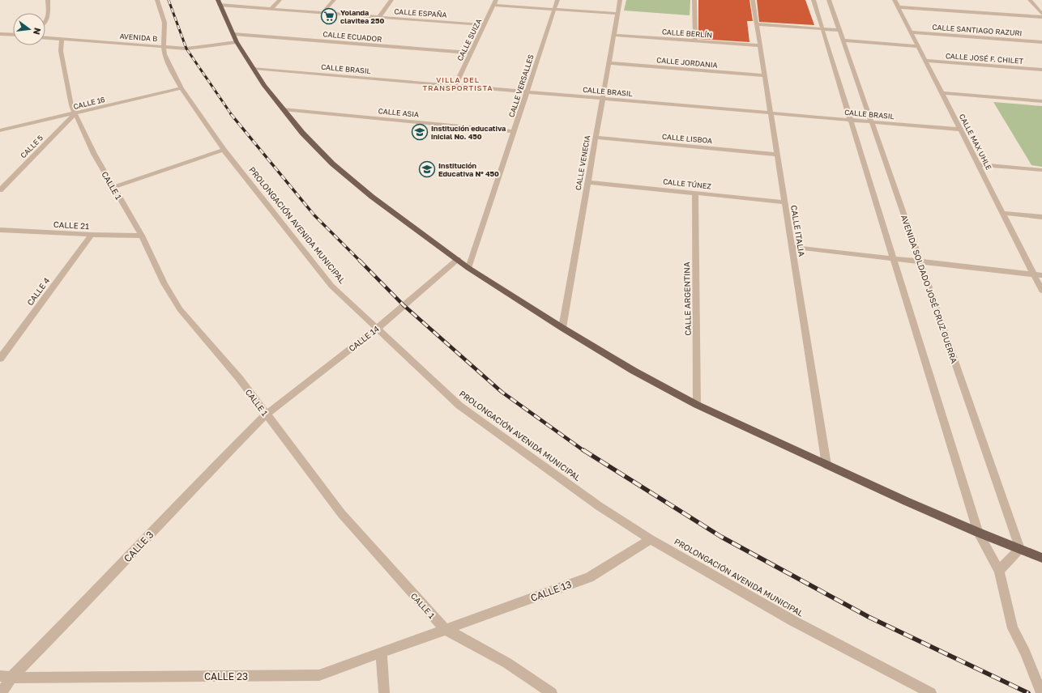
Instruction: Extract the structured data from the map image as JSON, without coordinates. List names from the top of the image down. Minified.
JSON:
{"streets":{"street":["CALLE ESPAÑA","CALLE SANTIAGO RAZURI","CALLE BERLÍN","CALLE ECUADOR","AVENIDA B","CALLE SUIZA","CALLE JOSÉ F. CHILET","CALLE JORDANIA","CALLE BRASIL","CALLE VERSALLES","CALLE 16","CALLE ASIA","CALLE LISBOA","CALLE MAX UHLE","CALLE 5","CALLE VENECIA","CALLE TÚNEZ","CALLE 1","CALLE 21","PROLONGACIÓN AVENIDA MUNICIPAL","CALLE ITALIA","AVENIDA SOLDADO JOSÉ CRUZ GUERRA","CALLE 4","CALLE ARGENTINA","CALLE 14","CALLE 3","CALLE 13","CALLE 23"]},"crossings":[["CALLE ESPAÑA","CALLE SUIZA"],["CALLE SANTIAGO RAZURI","CALLE MAX UHLE"],["CALLE BERLÍN","CALLE VENECIA"],["CALLE BERLÍN","CALLE ITALIA"],["CALLE ECUADOR","CALLE SUIZA"],["AVENIDA B","CALLE 1"],["AVENIDA B","PROLONGACIÓN AVENIDA MUNICIPAL"],["CALLE SUIZA","CALLE BRASIL"],["CALLE JOSÉ F. CHILET","CALLE MAX UHLE"],["CALLE JORDANIA","CALLE VENECIA"],["CALLE JORDANIA","CALLE ITALIA"],["CALLE BRASIL","CALLE VERSALLES"],["CALLE BRASIL","CALLE MAX UHLE"],["CALLE BRASIL","CALLE VENECIA"],["CALLE BRASIL","CALLE ITALIA"],["CALLE BRASIL","AVENIDA SOLDADO JOSÉ CRUZ GUERRA"],["CALLE VERSALLES","CALLE ASIA"],["CALLE 16","CALLE 5"],["CALLE 16","CALLE 1"],["CALLE 16","PROLONGACIÓN AVENIDA MUNICIPAL"],["CALLE LISBOA","CALLE VENECIA"],["CALLE LISBOA","CALLE ITALIA"],["CALLE 5","CALLE 1"],["CALLE VENECIA","CALLE TÚNEZ"],["CALLE TÚNEZ","CALLE ITALIA"],["CALLE TÚNEZ","CALLE ARGENTINA"],["CALLE 1","CALLE 21"],["CALLE 1","CALLE 14"],["CALLE 1","CALLE 3"],["CALLE 1","CALLE 13"],["CALLE 1","CALLE 23"],["CALLE 21","CALLE 4"],["PROLONGACIÓN AVENIDA MUNICIPAL","CALLE 14"],["PROLONGACIÓN AVENIDA MUNICIPAL","CALLE 13"],["CALLE 14","CALLE 3"],["CALLE 3","CALLE 23"],["CALLE 13","CALLE 23"]],"districts":["VILLA DEL TRANSPORTISTA"],"places":{"supermarket":["Yolanda clavitea 250"],"school or university":["Institución educativa inicial No. 450","Institución Educativa Nº 450"]},"north":"right"}
